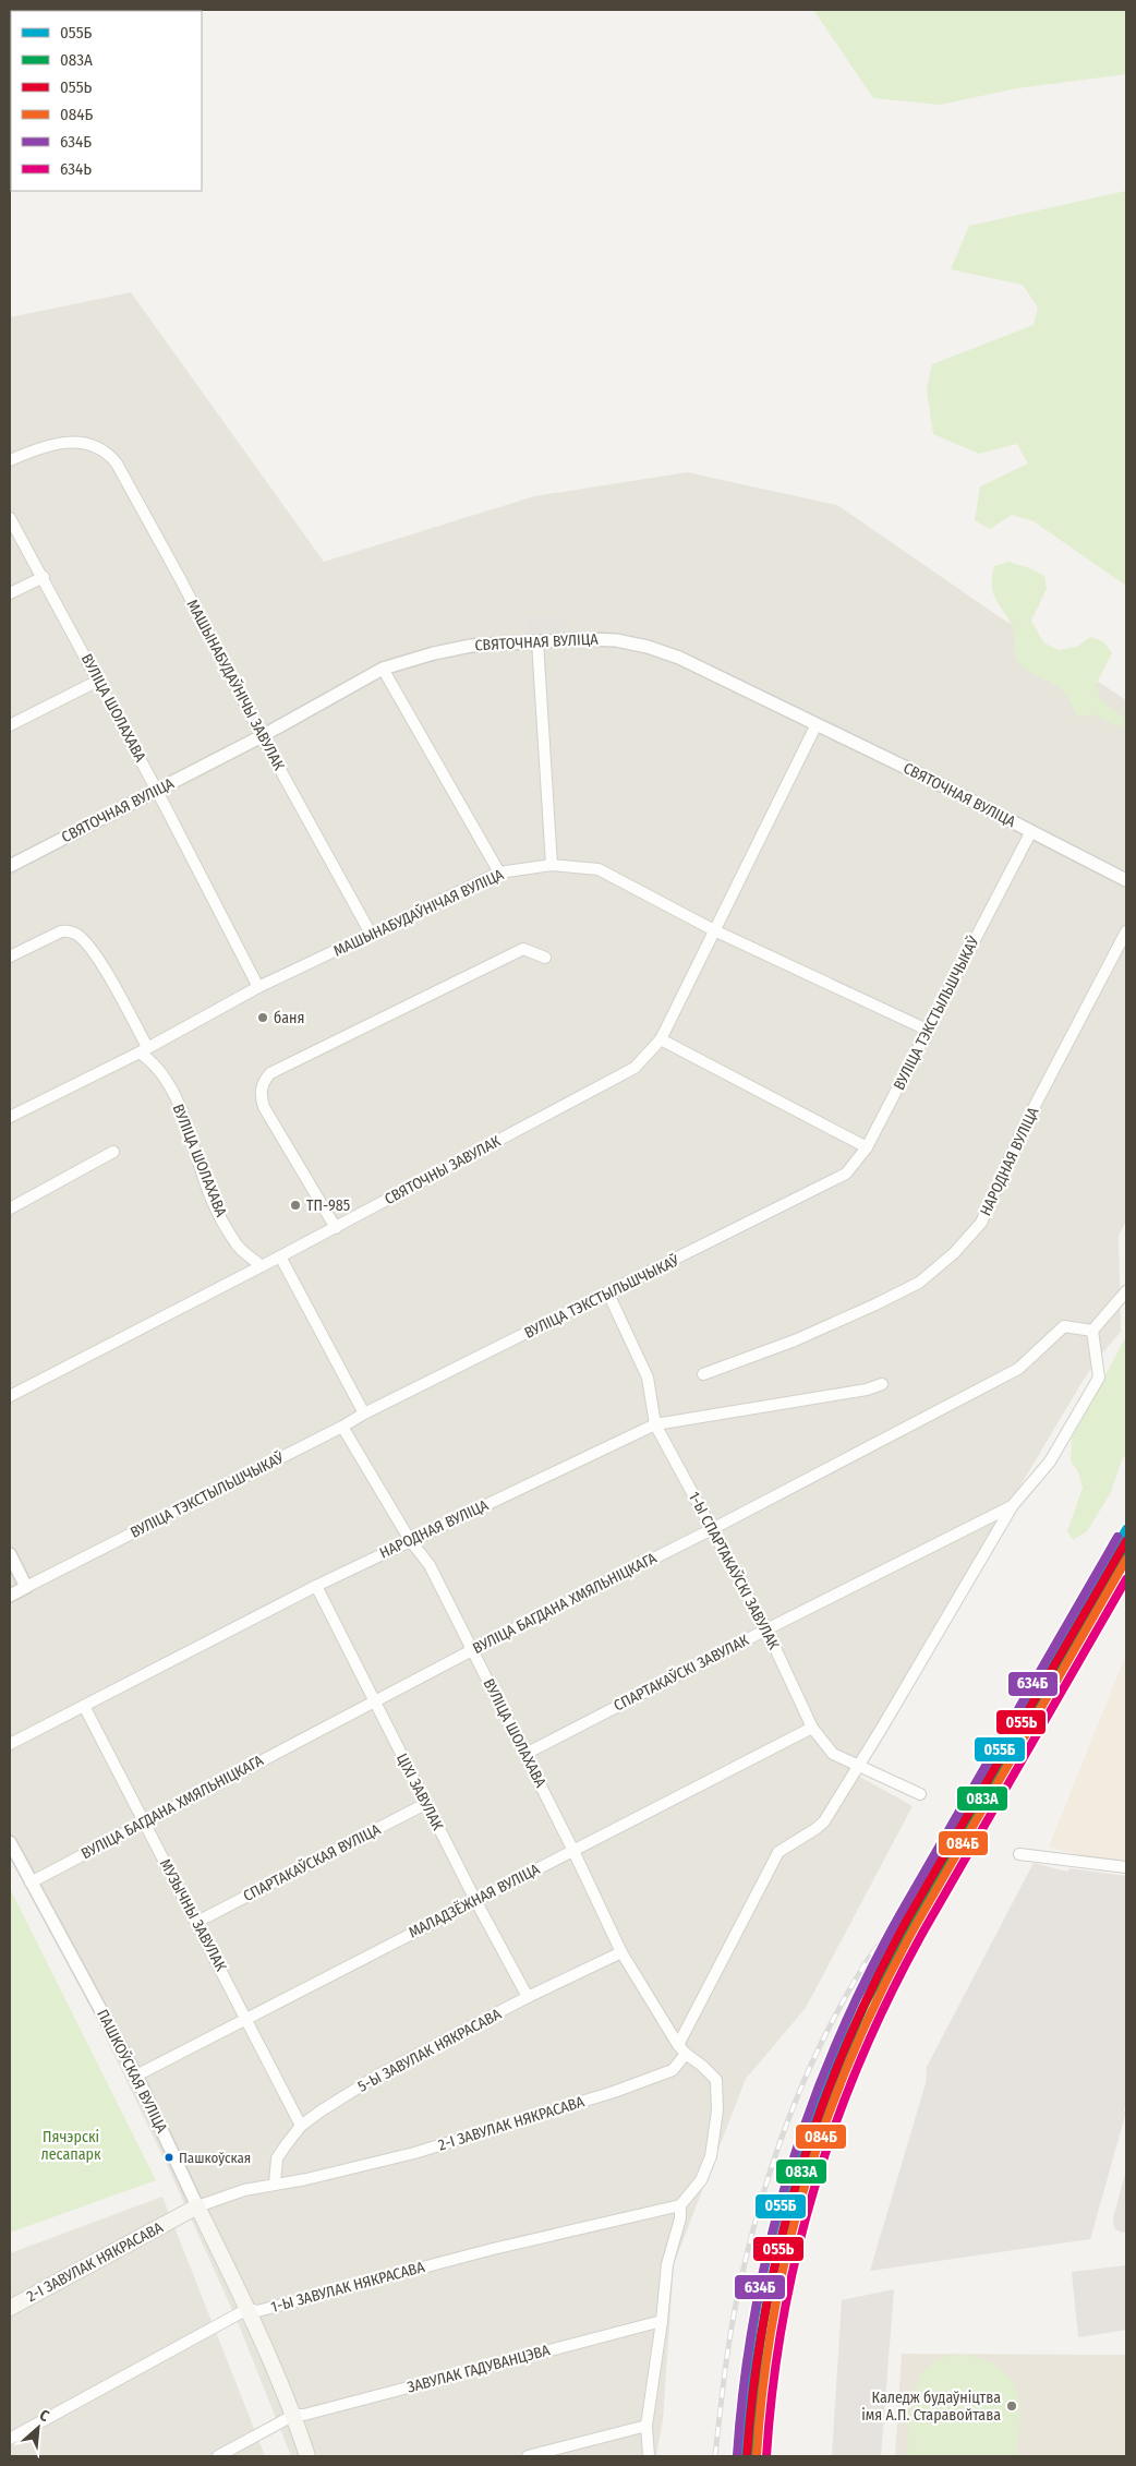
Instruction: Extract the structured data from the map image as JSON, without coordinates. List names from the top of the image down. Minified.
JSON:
{"streets":{"main road":["ПАШКОЎСКАЯ ВУЛІЦА","2-І ЗАВУЛАК НЯКРАСАВА"],"street":["СВЯТОЧНАЯ ВУЛІЦА","МАШЫНАБУДАЎНІЧЫ ЗАВУЛАК","ВУЛІЦА ШОЛАХАВА","МАШЫНАБУДАЎНІЧАЯ ВУЛІЦА","ВУЛІЦА ТЭКСТЫЛЬШЧЫКАЎ","НАРОДНАЯ ВУЛІЦА","СВЯТОЧНЫ ЗАВУЛАК","1-Ы СПАРТАКАЎСКІ ЗАВУЛАК","ВУЛІЦА БАГДАНА ХМЯЛЬНІЦКАГА","СПАРТАКАЎСКІ ЗАВУЛАК","ЦІХІ ЗАВУЛАК","СПАРТАКАЎСКАЯ ВУЛІЦА","МАЛАДЗЁЖНАЯ ВУЛІЦА","МУЗЫЧНЫ ЗАВУЛАК","5-Ы ЗАВУЛАК НЯКРАСАВА","1-Ы ЗАВУЛАК НЯКРАСАВА","ЗАВУЛАК ГАДУВАНЦЭВА"]},"crossings":[["СВЯТОЧНАЯ ВУЛІЦА","МАШЫНАБУДАЎНІЧЫ ЗАВУЛАК"],["СВЯТОЧНАЯ ВУЛІЦА","ВУЛІЦА ШОЛАХАВА"],["СВЯТОЧНАЯ ВУЛІЦА","ВУЛІЦА ТЭКСТЫЛЬШЧЫКАЎ"],["СВЯТОЧНАЯ ВУЛІЦА","СВЯТОЧНЫ ЗАВУЛАК"],["МАШЫНАБУДАЎНІЧЫ ЗАВУЛАК","МАШЫНАБУДАЎНІЧАЯ ВУЛІЦА"],["ВУЛІЦА ШОЛАХАВА","МАШЫНАБУДАЎНІЧАЯ ВУЛІЦА"],["ВУЛІЦА ШОЛАХАВА","ВУЛІЦА ТЭКСТЫЛЬШЧЫКАЎ"],["ВУЛІЦА ШОЛАХАВА","НАРОДНАЯ ВУЛІЦА"],["ВУЛІЦА ШОЛАХАВА","СВЯТОЧНЫ ЗАВУЛАК"],["ВУЛІЦА ШОЛАХАВА","ВУЛІЦА БАГДАНА ХМЯЛЬНІЦКАГА"],["ВУЛІЦА ШОЛАХАВА","СПАРТАКАЎСКІ ЗАВУЛАК"],["ВУЛІЦА ШОЛАХАВА","МАЛАДЗЁЖНАЯ ВУЛІЦА"],["ВУЛІЦА ШОЛАХАВА","5-Ы ЗАВУЛАК НЯКРАСАВА"],["ВУЛІЦА ШОЛАХАВА","2-І ЗАВУЛАК НЯКРАСАВА"],["МАШЫНАБУДАЎНІЧАЯ ВУЛІЦА","ВУЛІЦА ТЭКСТЫЛЬШЧЫКАЎ"],["МАШЫНАБУДАЎНІЧАЯ ВУЛІЦА","СВЯТОЧНЫ ЗАВУЛАК"],["ВУЛІЦА ТЭКСТЫЛЬШЧЫКАЎ","1-Ы СПАРТАКАЎСКІ ЗАВУЛАК"],["НАРОДНАЯ ВУЛІЦА","1-Ы СПАРТАКАЎСКІ ЗАВУЛАК"],["НАРОДНАЯ ВУЛІЦА","ЦІХІ ЗАВУЛАК"],["НАРОДНАЯ ВУЛІЦА","МУЗЫЧНЫ ЗАВУЛАК"],["1-Ы СПАРТАКАЎСКІ ЗАВУЛАК","ВУЛІЦА БАГДАНА ХМЯЛЬНІЦКАГА"],["1-Ы СПАРТАКАЎСКІ ЗАВУЛАК","СПАРТАКАЎСКІ ЗАВУЛАК"],["1-Ы СПАРТАКАЎСКІ ЗАВУЛАК","МАЛАДЗЁЖНАЯ ВУЛІЦА"],["1-Ы СПАРТАКАЎСКІ ЗАВУЛАК","2-І ЗАВУЛАК НЯКРАСАВА"],["ВУЛІЦА БАГДАНА ХМЯЛЬНІЦКАГА","ЦІХІ ЗАВУЛАК"],["ВУЛІЦА БАГДАНА ХМЯЛЬНІЦКАГА","МУЗЫЧНЫ ЗАВУЛАК"],["ВУЛІЦА БАГДАНА ХМЯЛЬНІЦКАГА","ПАШКОЎСКАЯ ВУЛІЦА"],["СПАРТАКАЎСКІ ЗАВУЛАК","2-І ЗАВУЛАК НЯКРАСАВА"],["ЦІХІ ЗАВУЛАК","СПАРТАКАЎСКАЯ ВУЛІЦА"],["ЦІХІ ЗАВУЛАК","МАЛАДЗЁЖНАЯ ВУЛІЦА"],["ЦІХІ ЗАВУЛАК","5-Ы ЗАВУЛАК НЯКРАСАВА"],["СПАРТАКАЎСКАЯ ВУЛІЦА","МУЗЫЧНЫ ЗАВУЛАК"],["МАЛАДЗЁЖНАЯ ВУЛІЦА","МУЗЫЧНЫ ЗАВУЛАК"],["МАЛАДЗЁЖНАЯ ВУЛІЦА","ПАШКОЎСКАЯ ВУЛІЦА"],["МУЗЫЧНЫ ЗАВУЛАК","5-Ы ЗАВУЛАК НЯКРАСАВА"],["5-Ы ЗАВУЛАК НЯКРАСАВА","2-І ЗАВУЛАК НЯКРАСАВА"],["ПАШКОЎСКАЯ ВУЛІЦА","2-І ЗАВУЛАК НЯКРАСАВА"],["ПАШКОЎСКАЯ ВУЛІЦА","1-Ы ЗАВУЛАК НЯКРАСАВА"],["ПАШКОЎСКАЯ ВУЛІЦА","ЗАВУЛАК ГАДУВАНЦЭВА"]],"parks":["Пячэрскі лесапарк"],"places":["баня","ТП-985","Пашкоўская","Каледж будаўніцтва імя А.П. Старавойтава"],"lines":["transit line 055Б","transit line 634Б","transit line 055Ь","transit line 083А","transit line 084Б","transit line 634Ь"],"legend":["055Б","083А","055Ь","084Б","634Б","634Ь"],"north":"top right"}
